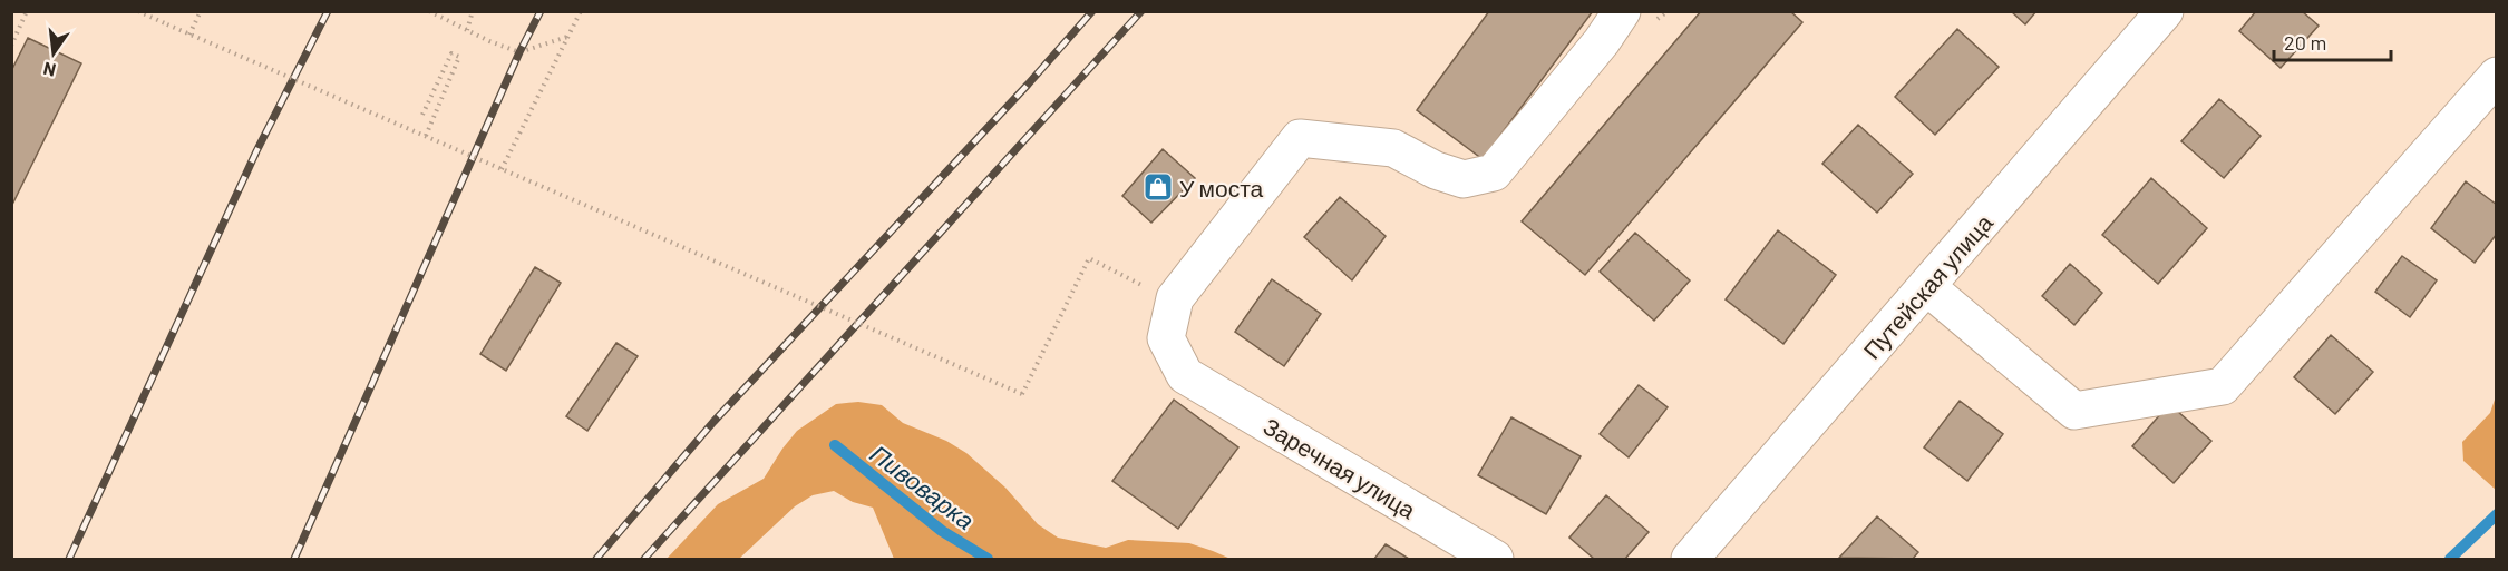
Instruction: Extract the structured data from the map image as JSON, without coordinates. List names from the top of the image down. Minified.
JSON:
{"streets":{"street":["Путейская улица","Заречная улица"]},"water":["Пивоварка"],"places":{"shop":["У моста"]},"scale_bar":"20 m","north":"bottom"}
